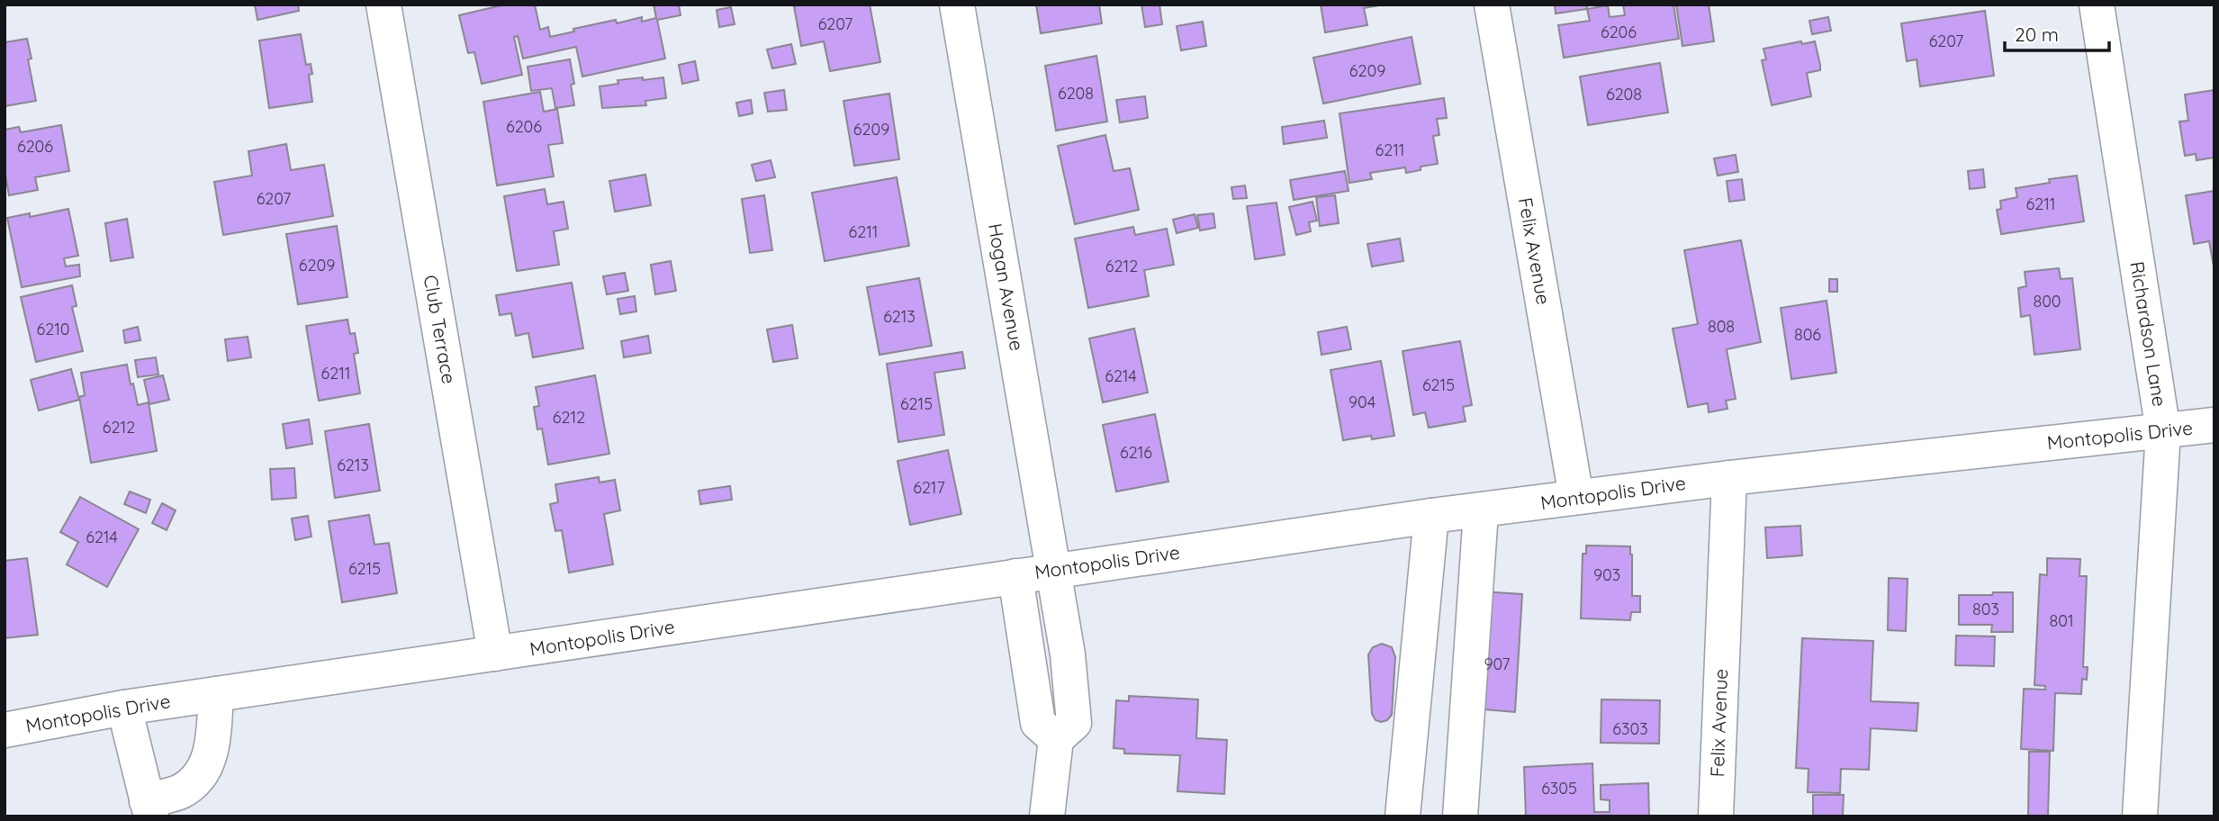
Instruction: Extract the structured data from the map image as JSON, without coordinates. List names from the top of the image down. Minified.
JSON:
{"streets":{"street":["Felix Avenue","Hogan Avenue","Club Terrace","Richardson Lane","Montopolis Drive"]},"crossings":[["Felix Avenue","Montopolis Drive"],["Hogan Avenue","Montopolis Drive"],["Club Terrace","Montopolis Drive"],["Richardson Lane","Montopolis Drive"]],"house_numbers":["6207","6206","6207","6209","6208","6208","6206","6209","6206","6211","6207","6211","6211","6209","6212","800","6213","808","6210","806","6211","6214","6215","904","6215","6212","6212","6216","6213","6217","6214","6215","903","803","801","907","6303","6305"],"scale_bar":"20 m"}
